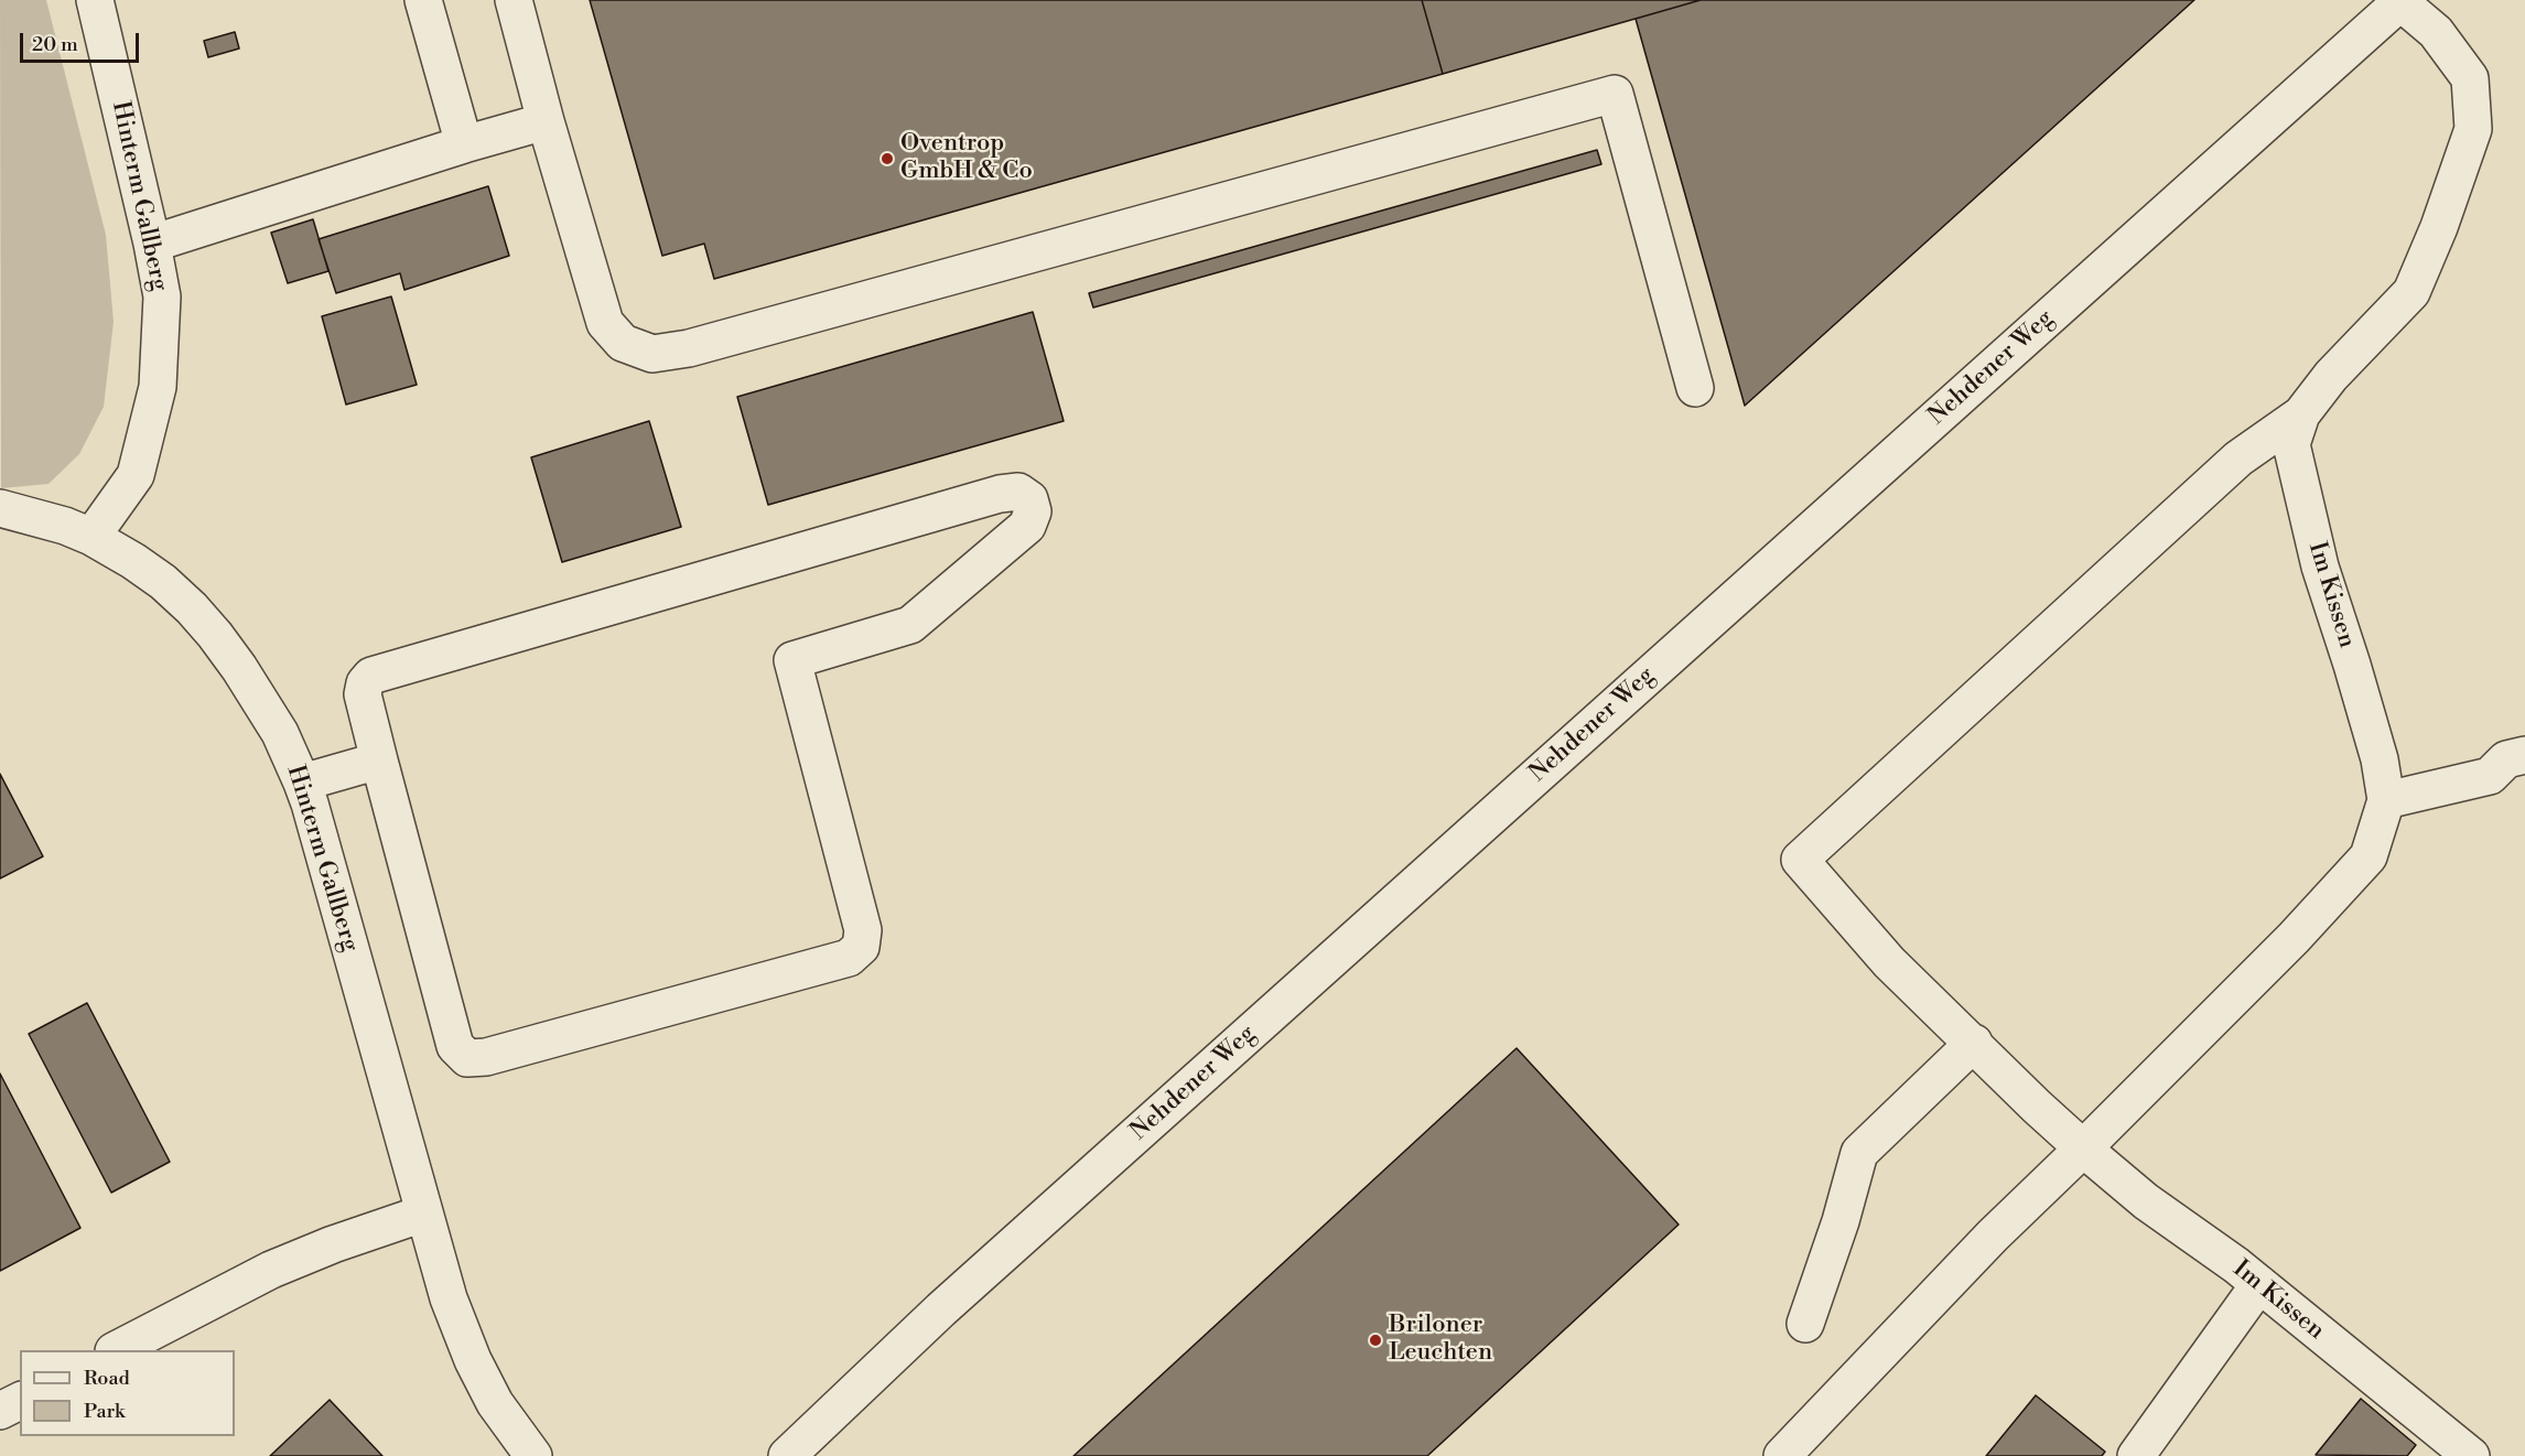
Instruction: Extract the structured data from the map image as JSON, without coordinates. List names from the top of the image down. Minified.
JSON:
{"streets":{"street":["Hinterm Gallberg","Nehdener Weg","Im Kissen"]},"crossings":[["Nehdener Weg","Im Kissen"]],"places":["Oventrop GmbH & Co","Briloner Leuchten"],"legend":["Road","Park"],"scale_bar":"20 m"}
